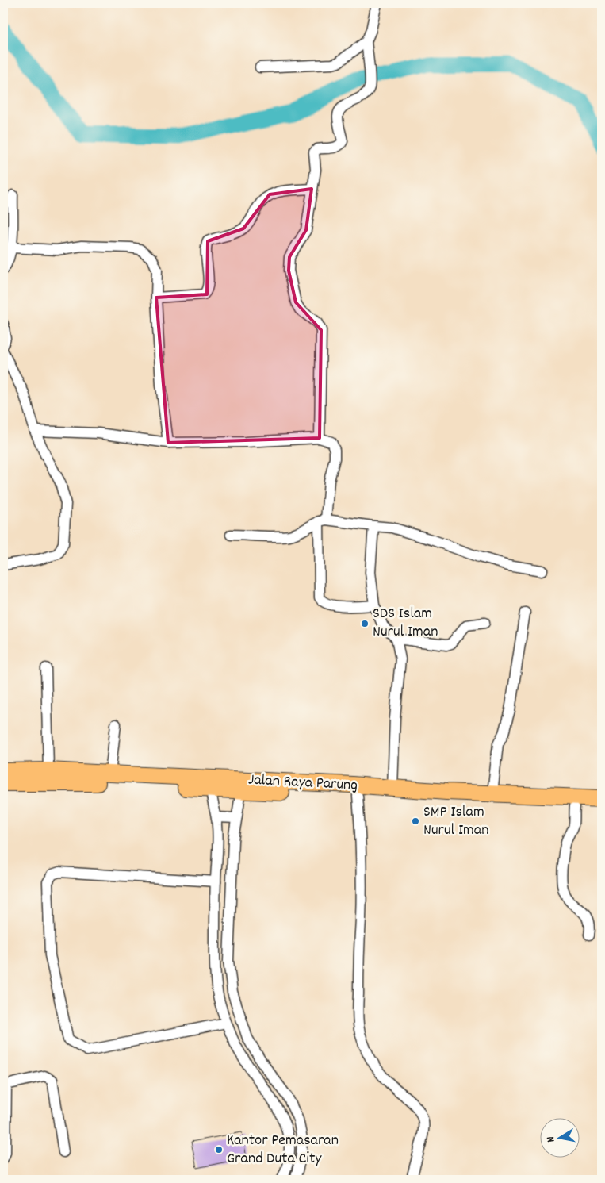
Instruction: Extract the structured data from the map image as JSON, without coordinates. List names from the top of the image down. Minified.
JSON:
{"streets":{"highway":["Jalan Raya Parung"]},"places":["SDS Islam Nurul Iman","SMP Islam Nurul Iman","Kantor Pemasaran Grand Duta City"],"north":"left"}
